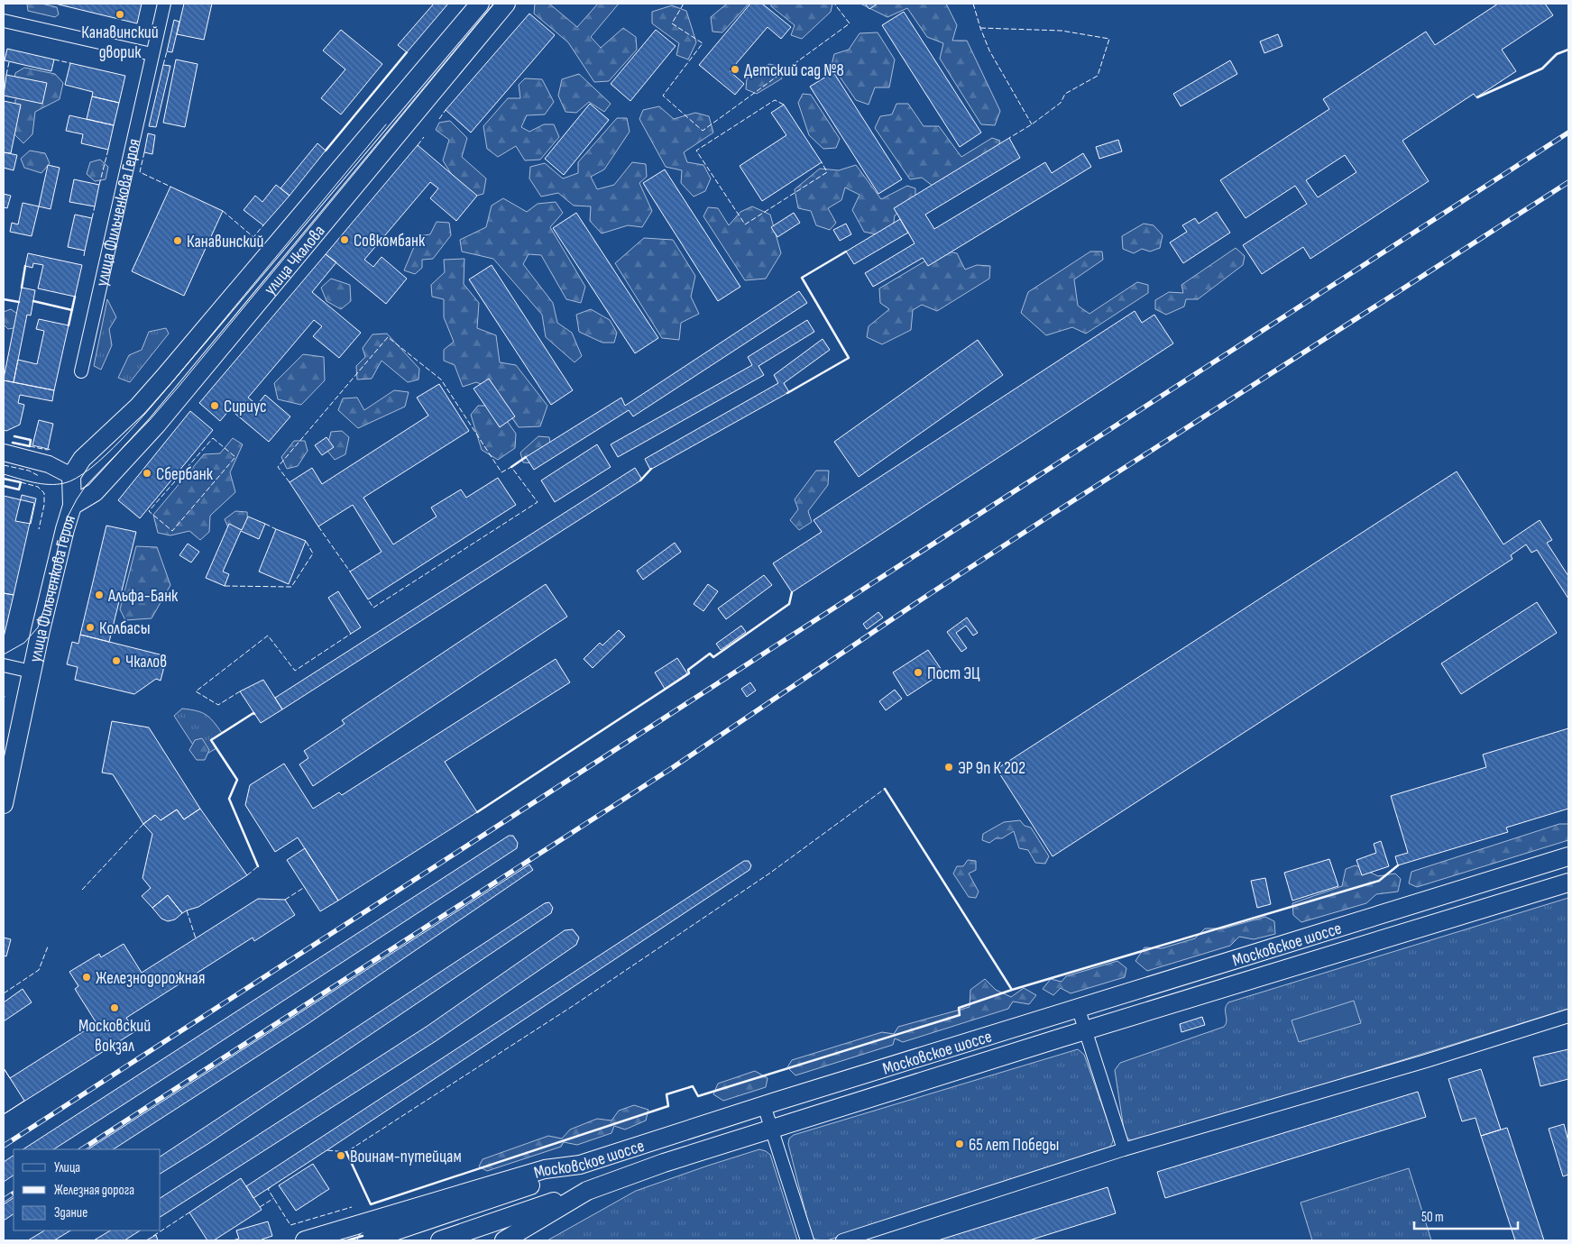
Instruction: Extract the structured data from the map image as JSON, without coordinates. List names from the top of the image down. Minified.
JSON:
{"streets":{"main road":["улица Фильченкова Героя","улица Чкалова","Московское шоссе"]},"crossings":[["улица Фильченкова Героя","улица Чкалова"]],"places":["Канавинский дворик","Детский сад №8","Совкомбанк","Канавинский","Сириус","Сбербанк","Альфа-Банк","Колбасы","Чкалов","Пост ЭЦ","ЭР 9п К 202","Железнодорожная","Московский вокзал","65 лет Победы","Воинам-путейцам"],"legend":["Улица","Железная дорога","Здание"],"scale_bar":"50 m"}
